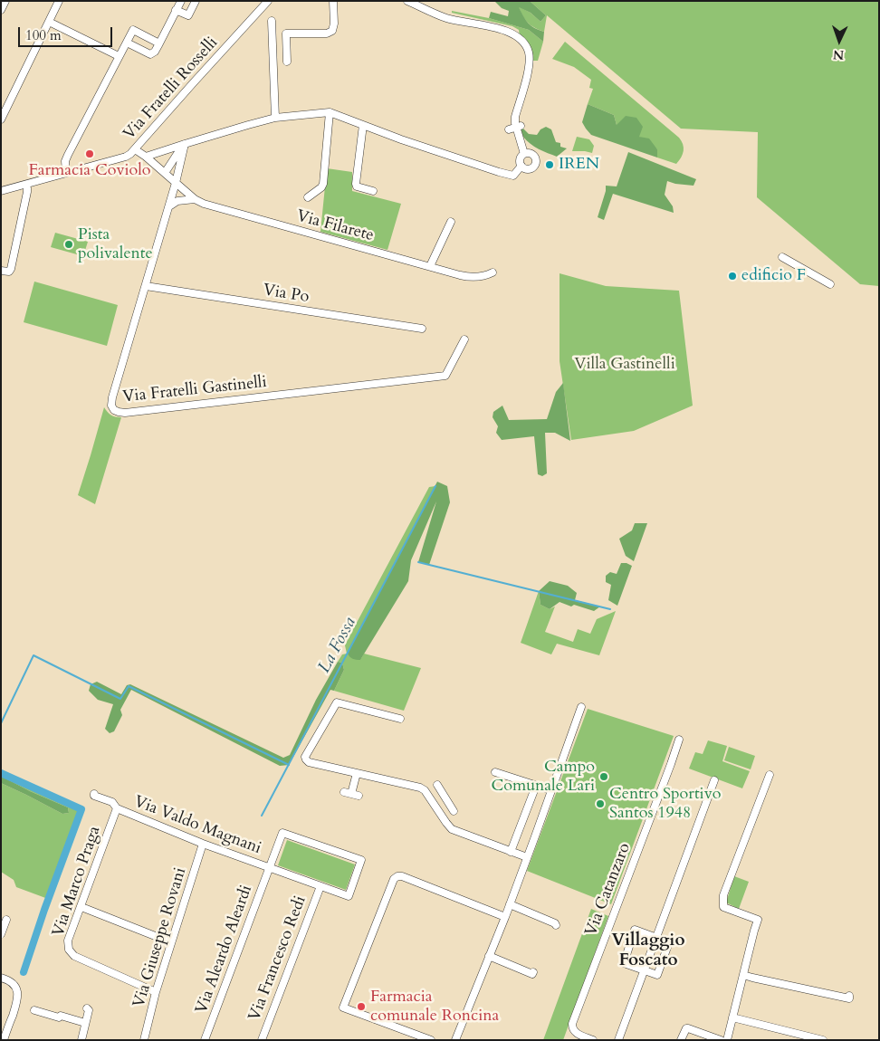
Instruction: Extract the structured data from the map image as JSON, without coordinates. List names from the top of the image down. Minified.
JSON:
{"streets":{"street":["Via Fratelli Rosselli","Via Filarete","Via Po","Via Fratelli Gastinelli","Via Valdo Magnani","Via Marco Praga","Via Catanzaro","Via Giuseppe Rovani","Via Aleardo Aleardi","Via Francesco Redi"]},"crossings":[["Via Filarete","Via Fratelli Gastinelli"],["Via Po","Via Fratelli Gastinelli"],["Via Valdo Magnani","Via Marco Praga"],["Via Valdo Magnani","Via Giuseppe Rovani"],["Via Valdo Magnani","Via Aleardo Aleardi"],["Via Marco Praga","Via Giuseppe Rovani"],["Via Aleardo Aleardi","Via Francesco Redi"]],"districts":["Villaggio Foscato"],"water":["La Fossa"],"parks":["Villa Gastinelli"],"places":["Farmacia Coviolo","IREN","Pista polivalente","edificio F","Campo Comunale Lari","Centro Sportivo Santos 1948","Farmacia comunale Roncina"],"scale_bar":"100 m","north":"bottom"}
